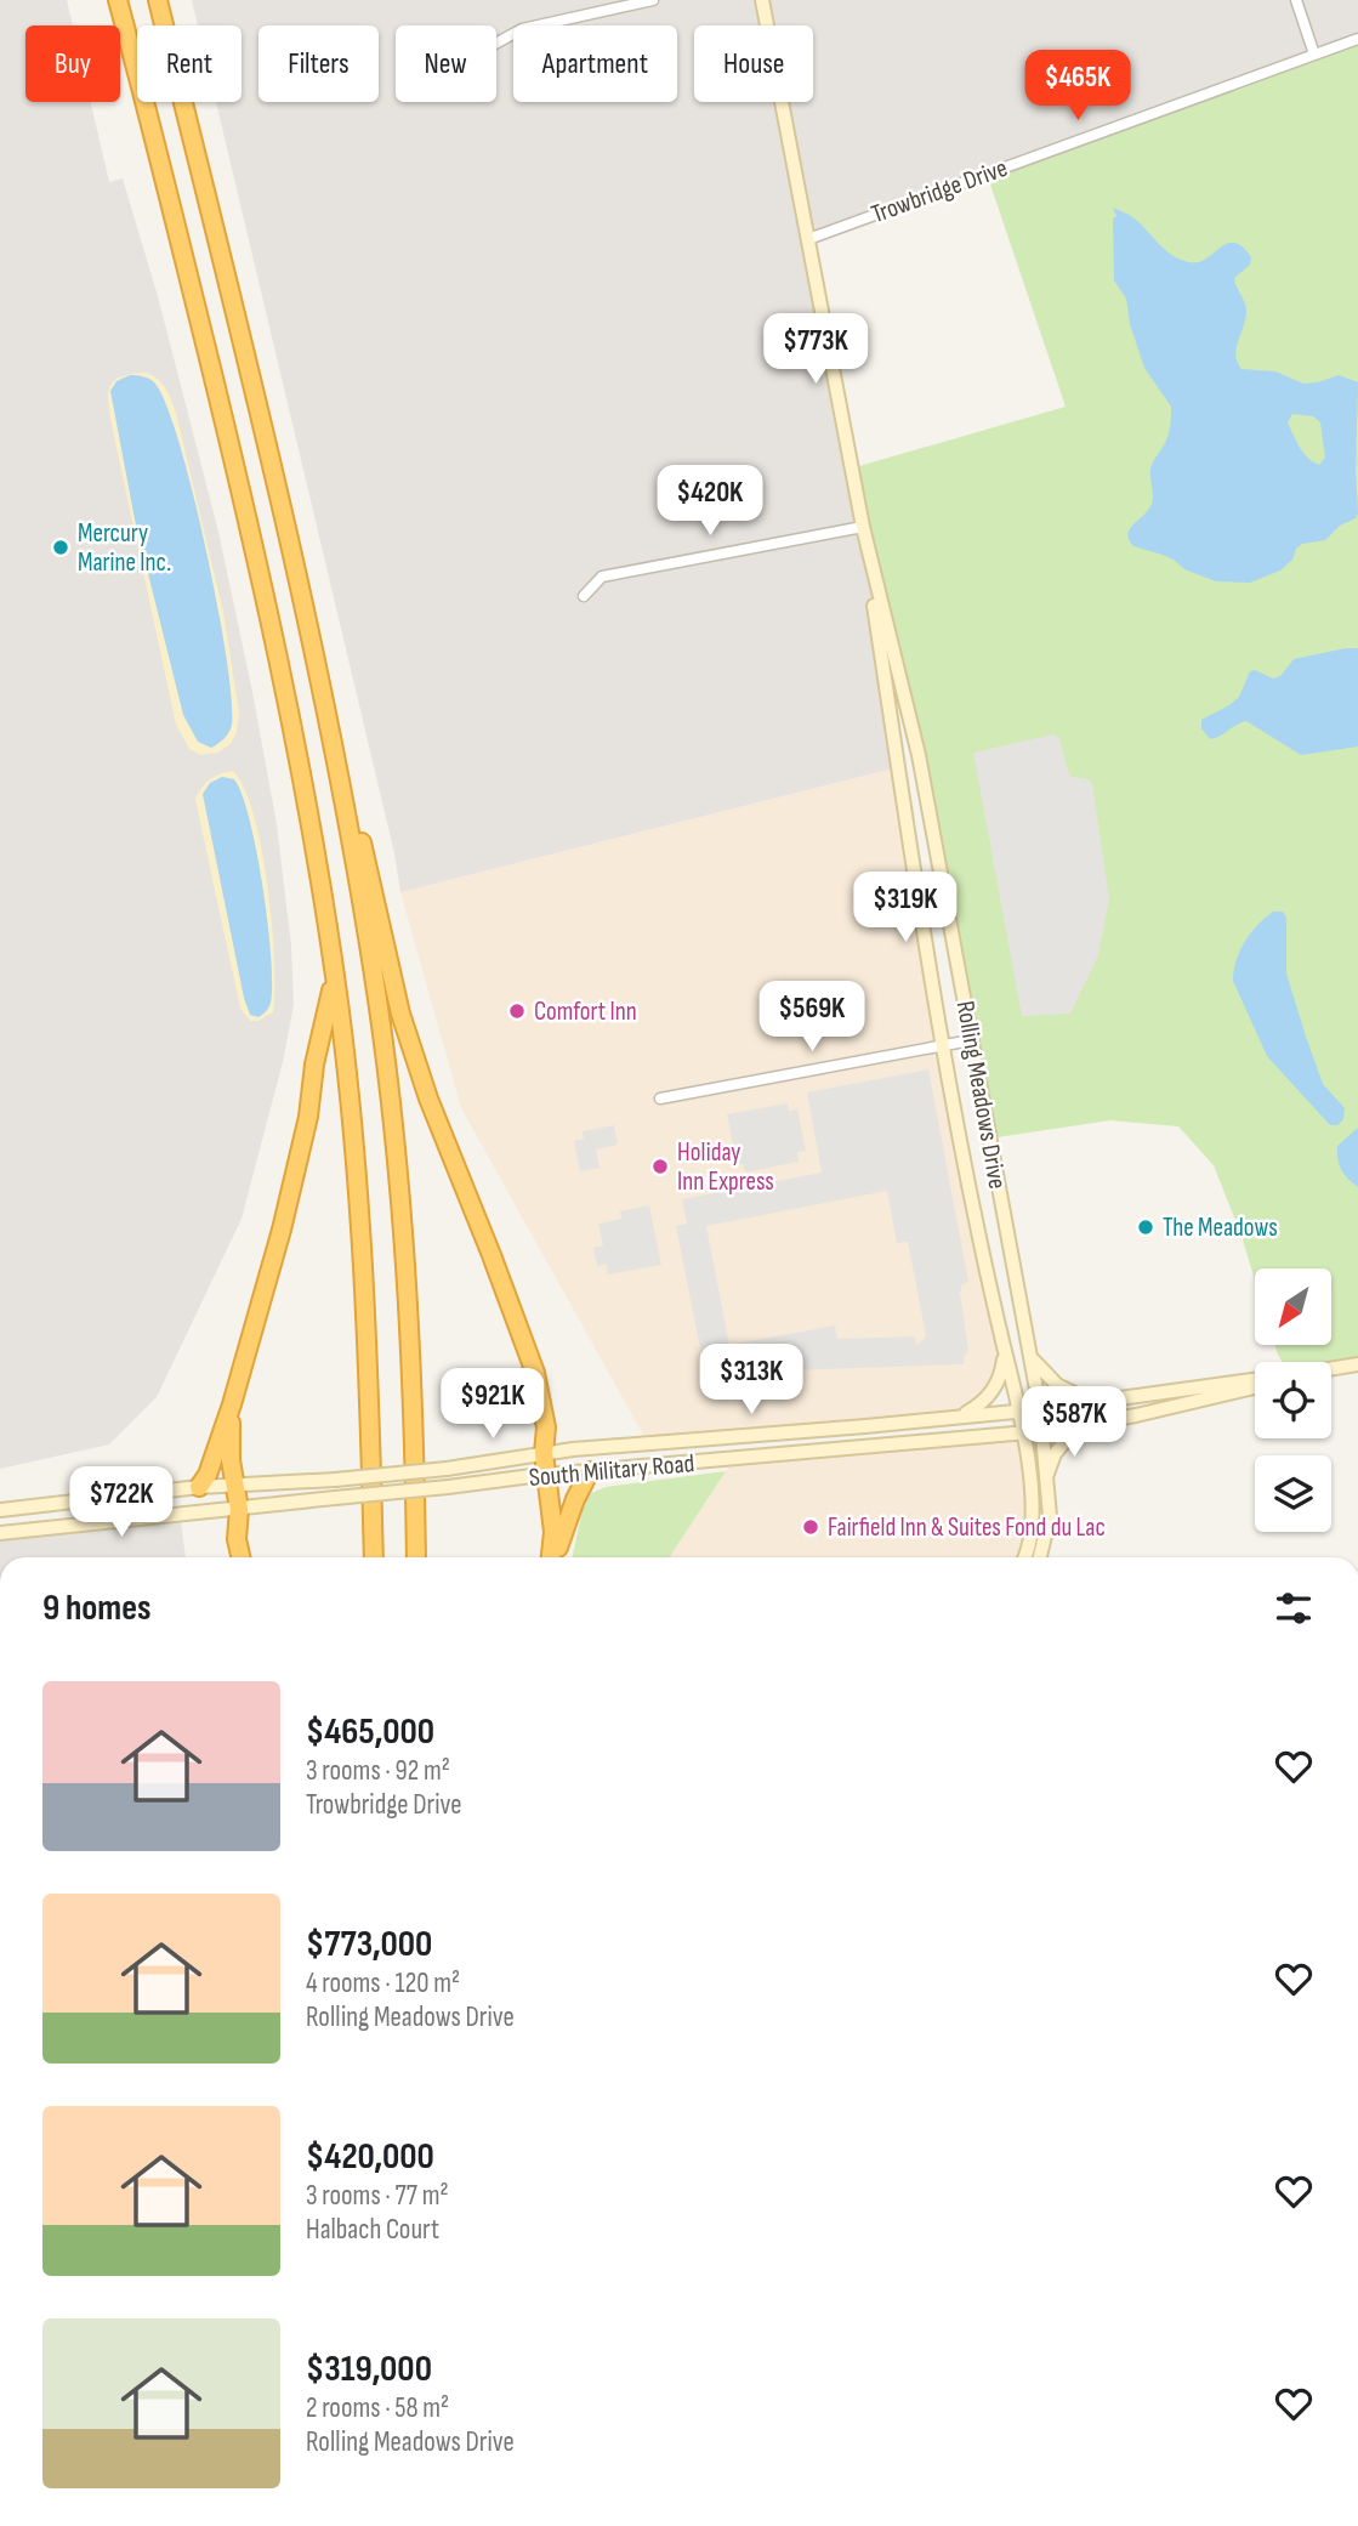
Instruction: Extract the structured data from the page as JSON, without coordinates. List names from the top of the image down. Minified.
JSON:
{"streets":{"main road":["Rolling Meadows Drive","South Military Road"],"street":["Trowbridge Drive"]},"crossings":[["Trowbridge Drive","Rolling Meadows Drive"],["Rolling Meadows Drive","South Military Road"]],"places":["Mercury Marine Inc.","Comfort Inn","Holiday Inn Express","The Meadows","Fairfield Inn & Suites Fond du Lac"],"north":"bottom left","page":{"chip":["Buy","Rent","Filters","New","Apartment","House"],"price":["$465K","$773K","$420K","$319K","$569K","$313K","$921K","$587K","$722K"],"heading":"9 homes","list":[{"name":"$465,000","note":"3 rooms · 92 m² · Trowbridge Drive"},{"name":"$773,000","note":"4 rooms · 120 m² · Rolling Meadows Drive"},{"name":"$420,000","note":"3 rooms · 77 m² · Halbach Court"},{"name":"$319,000","note":"2 rooms · 58 m² · Rolling Meadows Drive"}]}}
